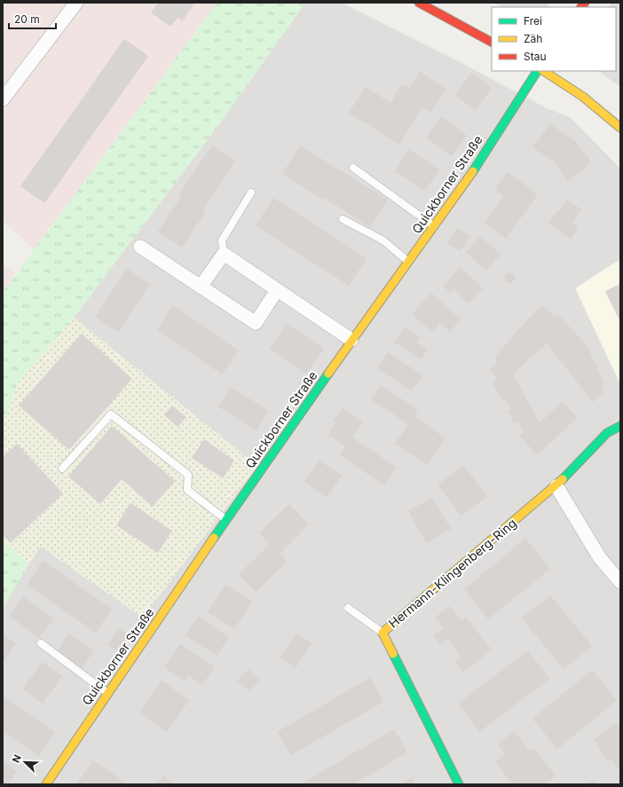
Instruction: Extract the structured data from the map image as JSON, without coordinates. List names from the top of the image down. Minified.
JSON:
{"streets":{"street":["Quickborner Straße","Hermann-Klingenberg-Ring"]},"legend":["Frei","Zäh","Stau"],"scale_bar":"20 m","north":"top left"}
